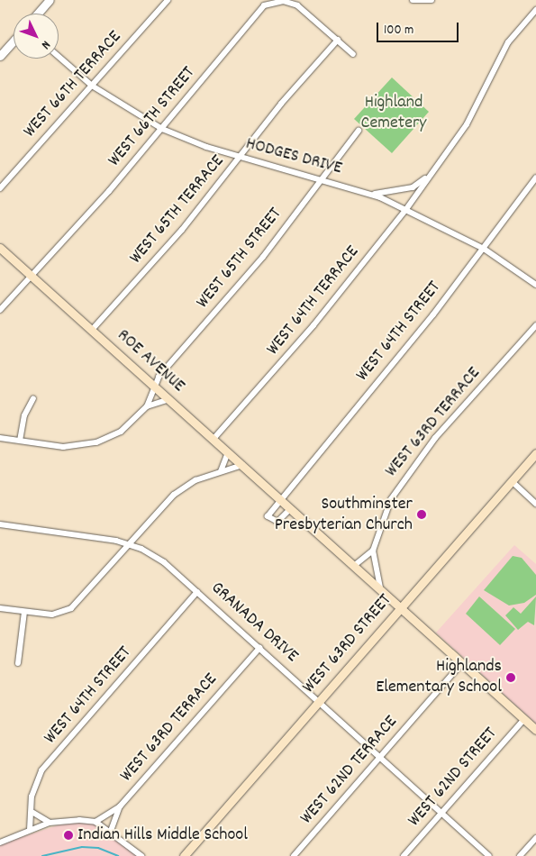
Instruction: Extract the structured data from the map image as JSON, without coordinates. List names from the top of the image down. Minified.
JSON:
{"streets":{"main road":["ROE AVENUE","WEST 63RD STREET"],"street":["WEST 66TH TERRACE","WEST 66TH STREET","HODGES DRIVE","WEST 65TH TERRACE","WEST 65TH STREET","WEST 64TH TERRACE","WEST 64TH STREET","WEST 63RD TERRACE","GRANADA DRIVE","WEST 62ND TERRACE","WEST 62ND STREET"]},"crossings":[["WEST 66TH TERRACE","HODGES DRIVE"],["WEST 66TH STREET","HODGES DRIVE"],["WEST 66TH STREET","WEST 65TH TERRACE"],["WEST 66TH STREET","ROE AVENUE"],["HODGES DRIVE","WEST 65TH TERRACE"],["HODGES DRIVE","WEST 65TH STREET"],["HODGES DRIVE","WEST 64TH TERRACE"],["HODGES DRIVE","WEST 64TH STREET"],["WEST 65TH TERRACE","ROE AVENUE"],["WEST 65TH STREET","ROE AVENUE"],["WEST 64TH TERRACE","ROE AVENUE"],["WEST 64TH STREET","ROE AVENUE"],["WEST 64TH STREET","GRANADA DRIVE"],["ROE AVENUE","WEST 63RD TERRACE"],["ROE AVENUE","WEST 63RD STREET"],["ROE AVENUE","WEST 62ND TERRACE"],["ROE AVENUE","WEST 62ND STREET"],["WEST 63RD TERRACE","GRANADA DRIVE"],["GRANADA DRIVE","WEST 63RD STREET"],["GRANADA DRIVE","WEST 62ND TERRACE"],["GRANADA DRIVE","WEST 62ND STREET"]],"parks":["Highland Cemetery"],"places":["Southminster Presbyterian Church","Highlands Elementary School","Indian Hills Middle School"],"scale_bar":"100 m","north":"bottom right"}
